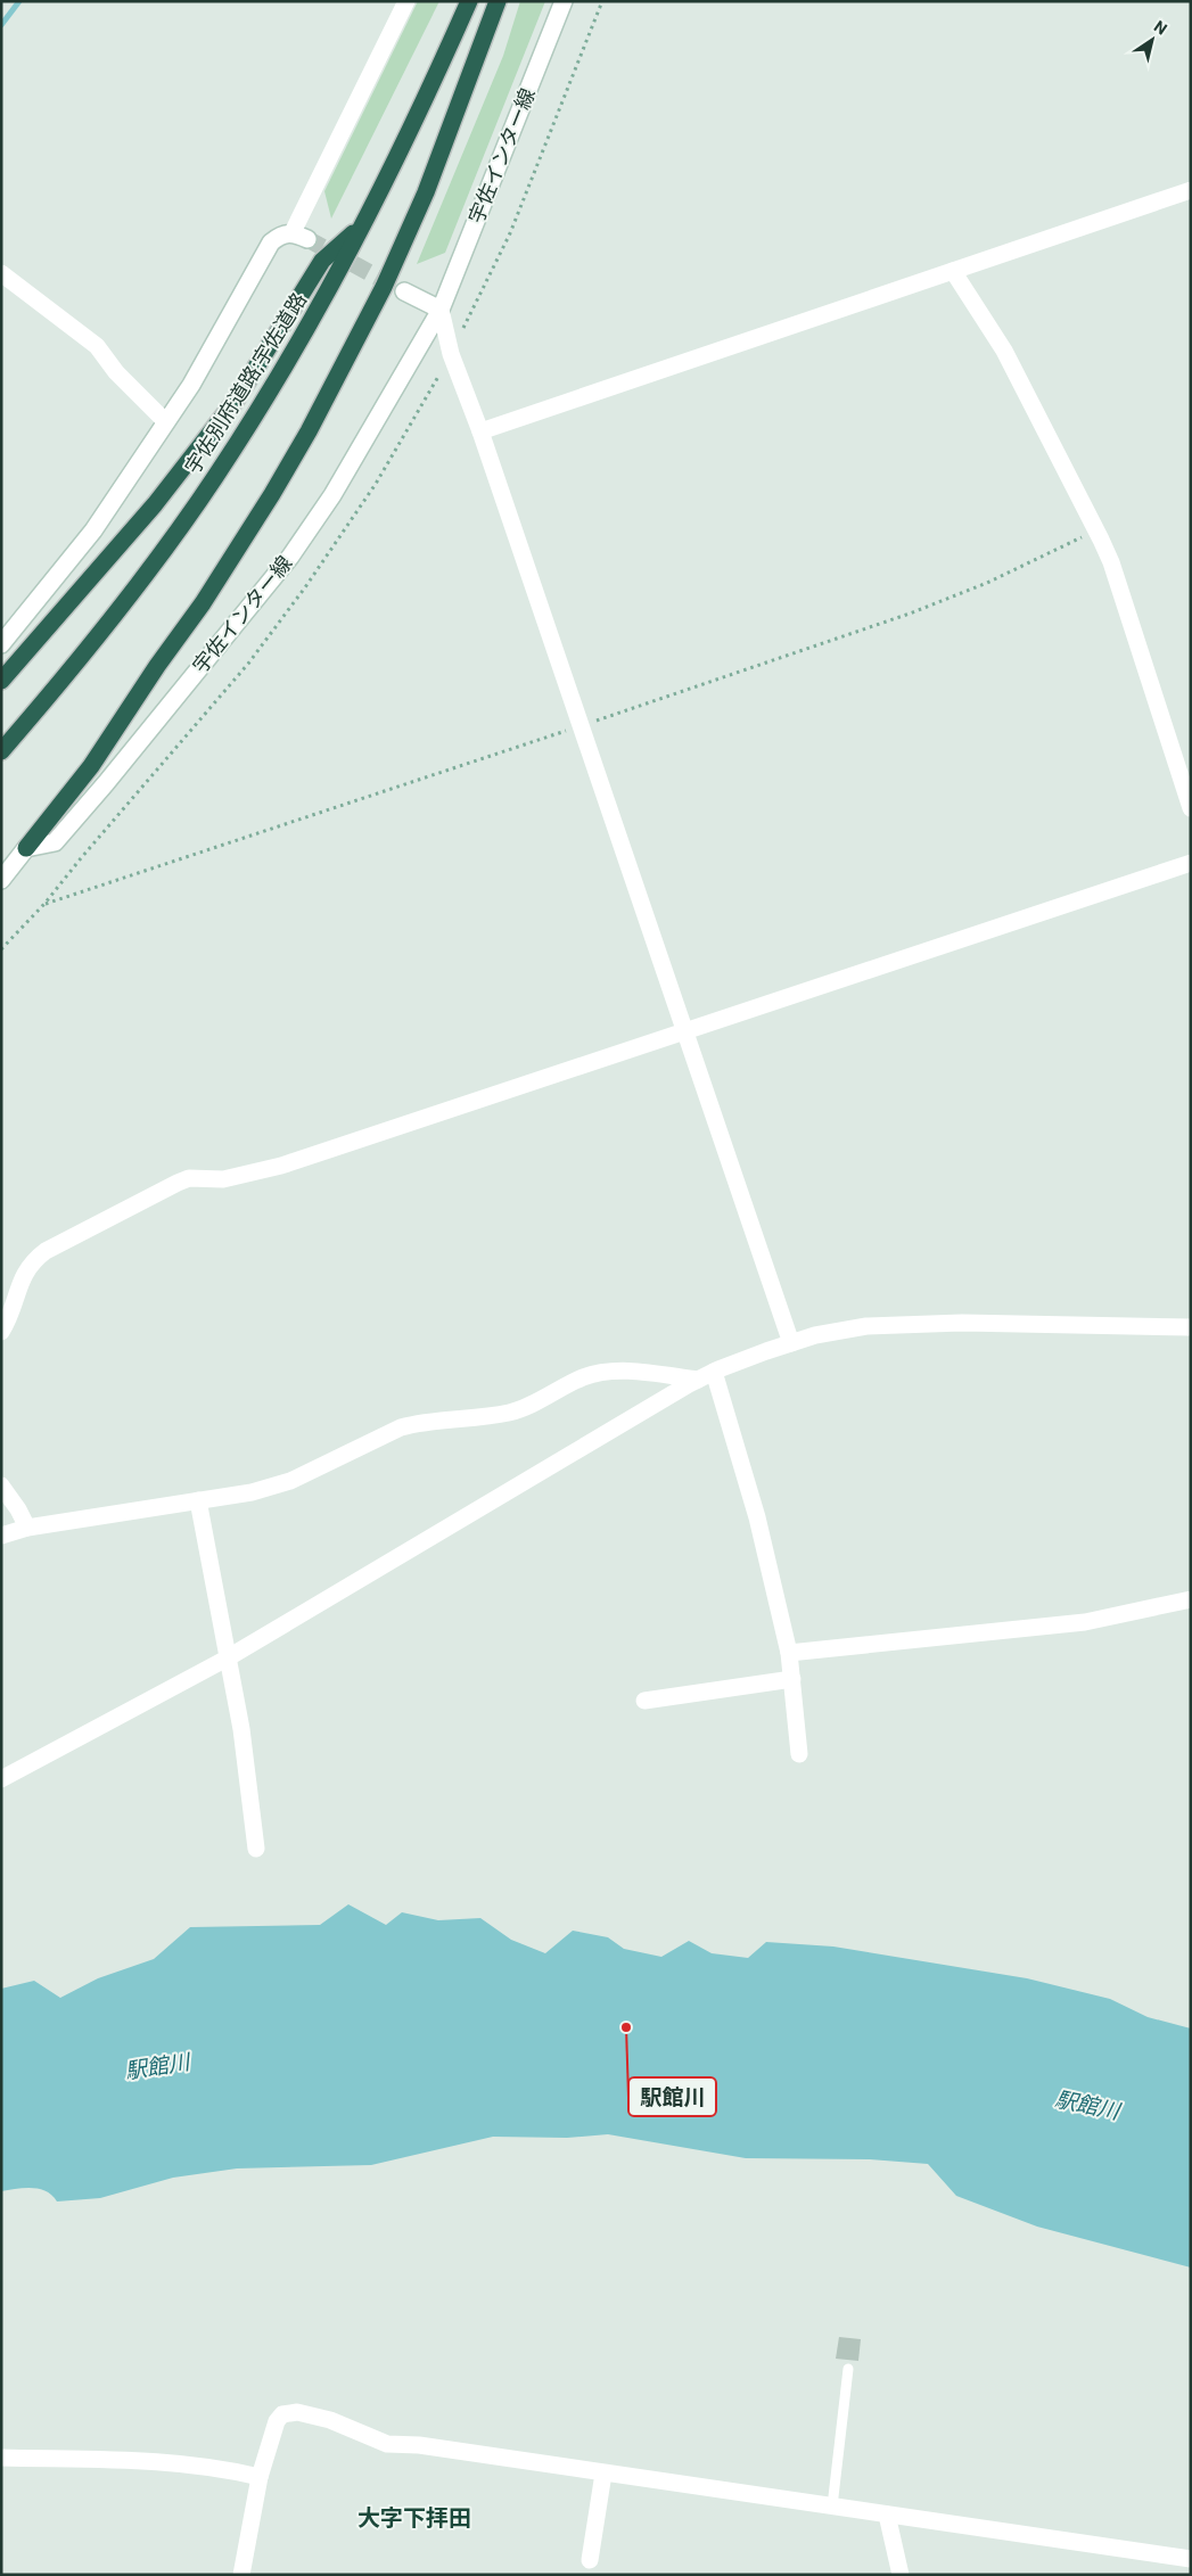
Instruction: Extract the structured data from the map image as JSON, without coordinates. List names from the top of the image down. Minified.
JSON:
{"streets":{"highway":["宇佐別府道路;宇佐道路"],"street":["宇佐インター線"]},"districts":["大字下拝田"],"water":["駅館川"],"places":["駅館川"],"north":"top right"}
